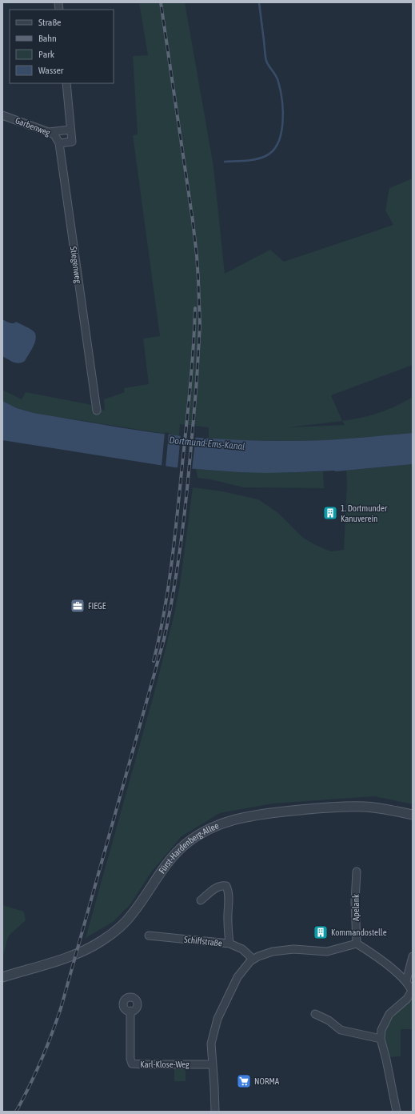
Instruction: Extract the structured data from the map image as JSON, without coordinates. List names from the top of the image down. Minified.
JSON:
{"streets":{"street":["Garbenweg","Stiegenweg","Fürst-Hardenberg-Allee","Apelank","Schiffstraße","Karl-Klose-Weg"]},"crossings":[["Garbenweg","Stiegenweg"]],"water":["Dortmund-Ems-Kanal"],"places":{"building":["1. Dortmunder Kanuverein","Kommandostelle"],"office":["FIEGE"],"supermarket":["NORMA"]},"legend":["Straße","Bahn","Park","Wasser"]}
